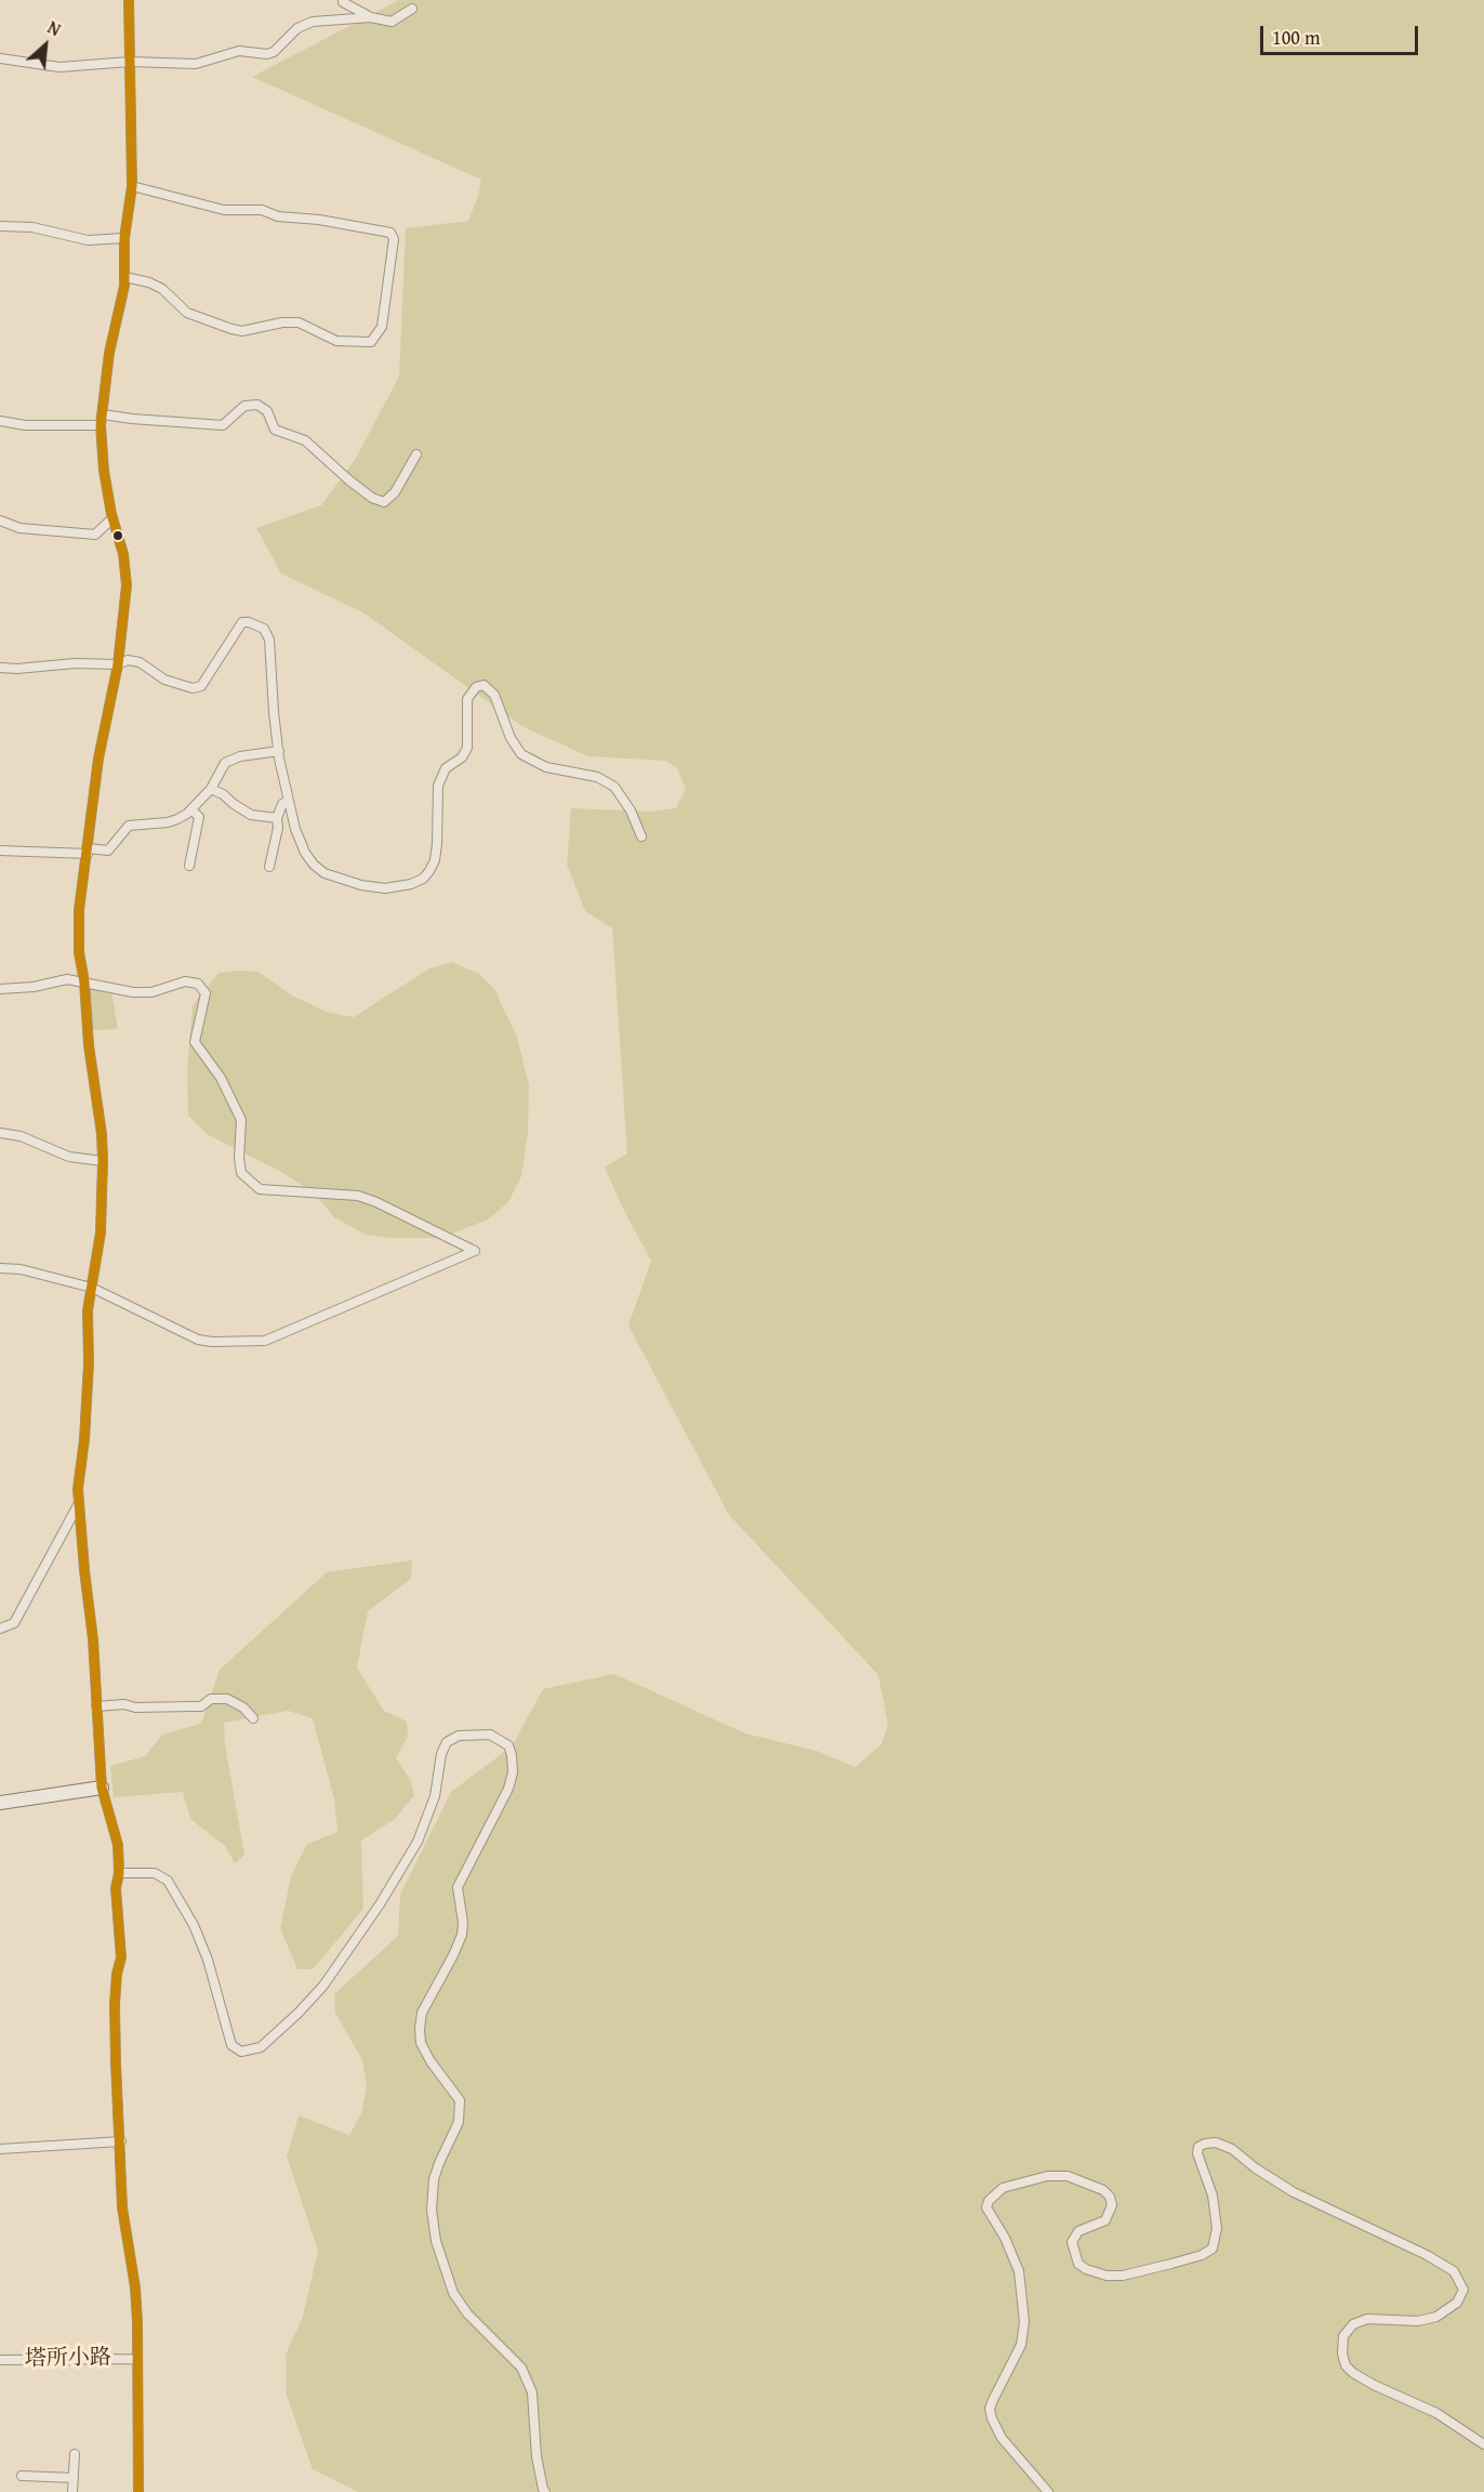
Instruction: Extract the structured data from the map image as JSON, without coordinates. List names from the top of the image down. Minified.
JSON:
{"streets":{"street":["塔所小路"]},"scale_bar":"100 m","north":"top right"}
